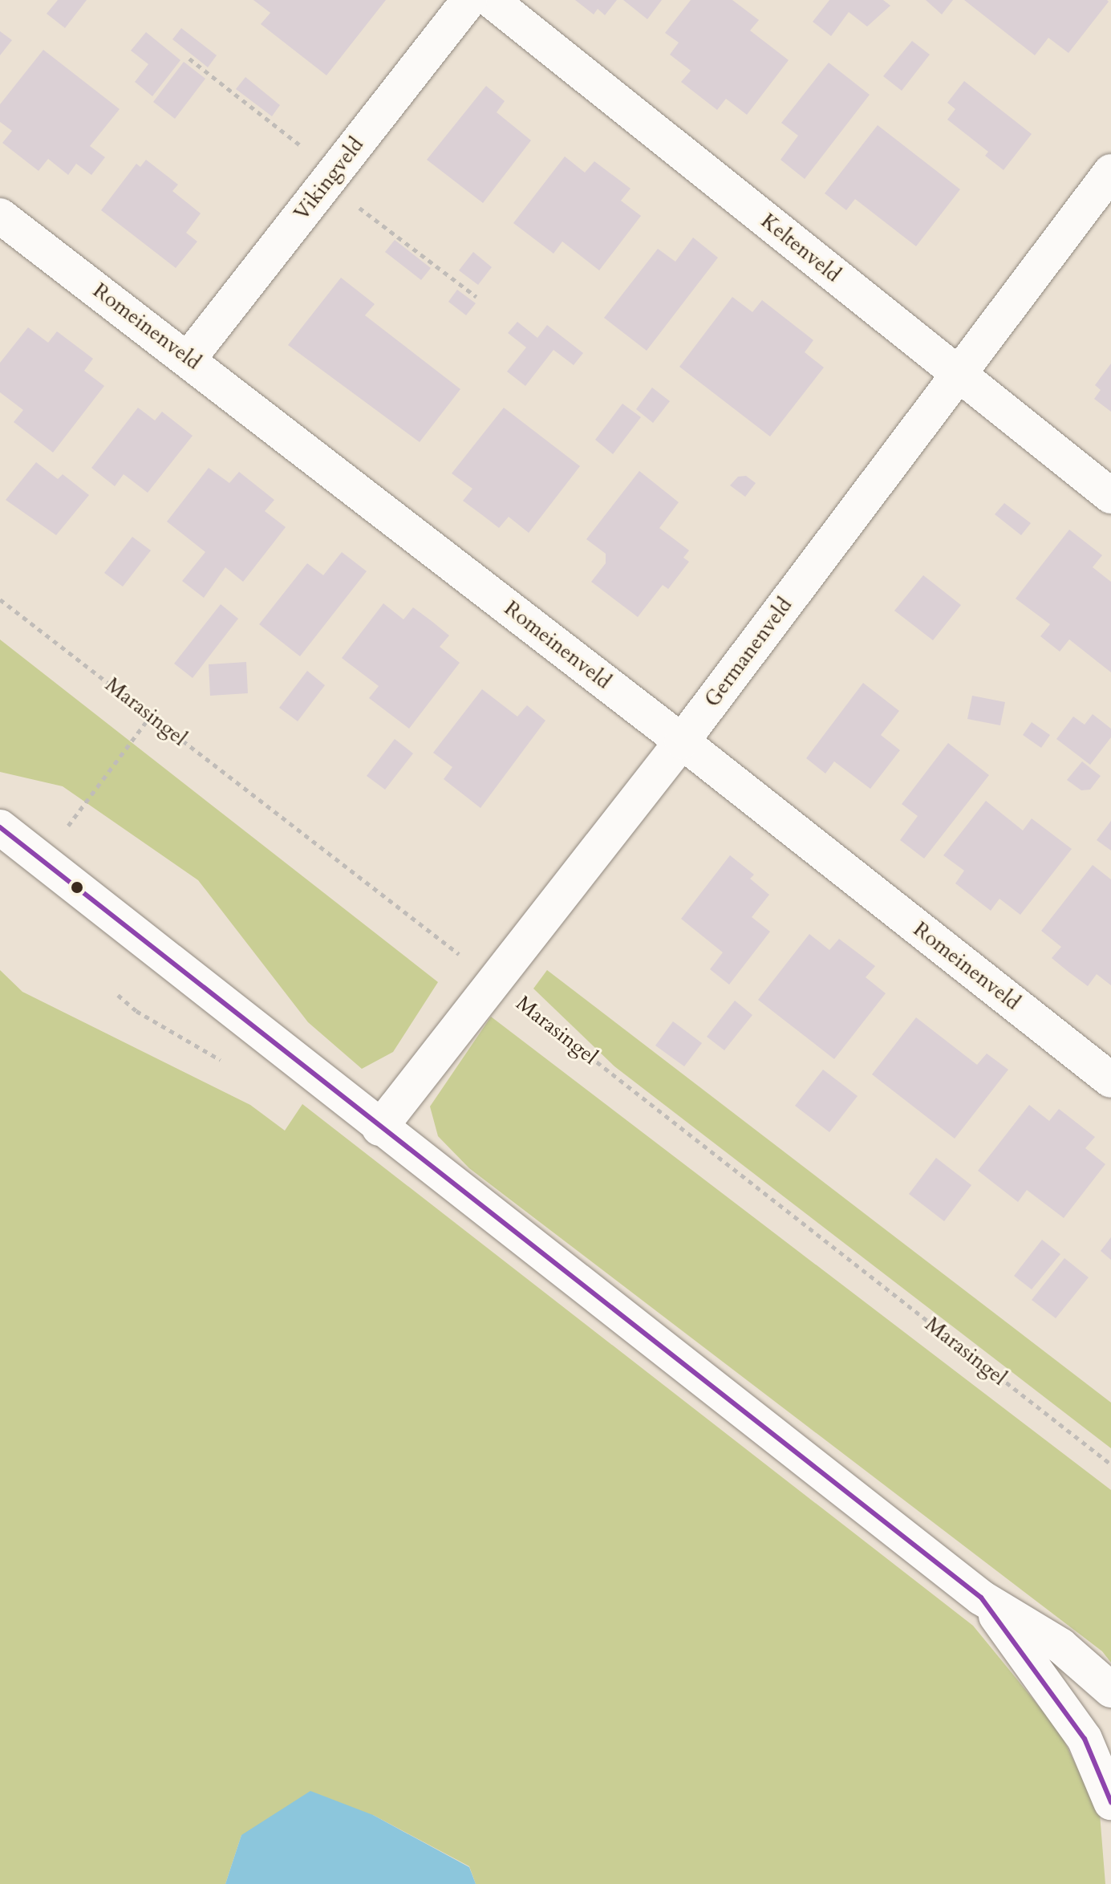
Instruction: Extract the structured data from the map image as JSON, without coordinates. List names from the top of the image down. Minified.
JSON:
{"streets":{"street":["Vikingveld","Keltenveld","Romeinenveld","Germanenveld"],"path":["Marasingel"]},"crossings":[["Vikingveld","Romeinenveld"],["Keltenveld","Germanenveld"],["Romeinenveld","Germanenveld"],["Germanenveld","Marasingel"]]}
